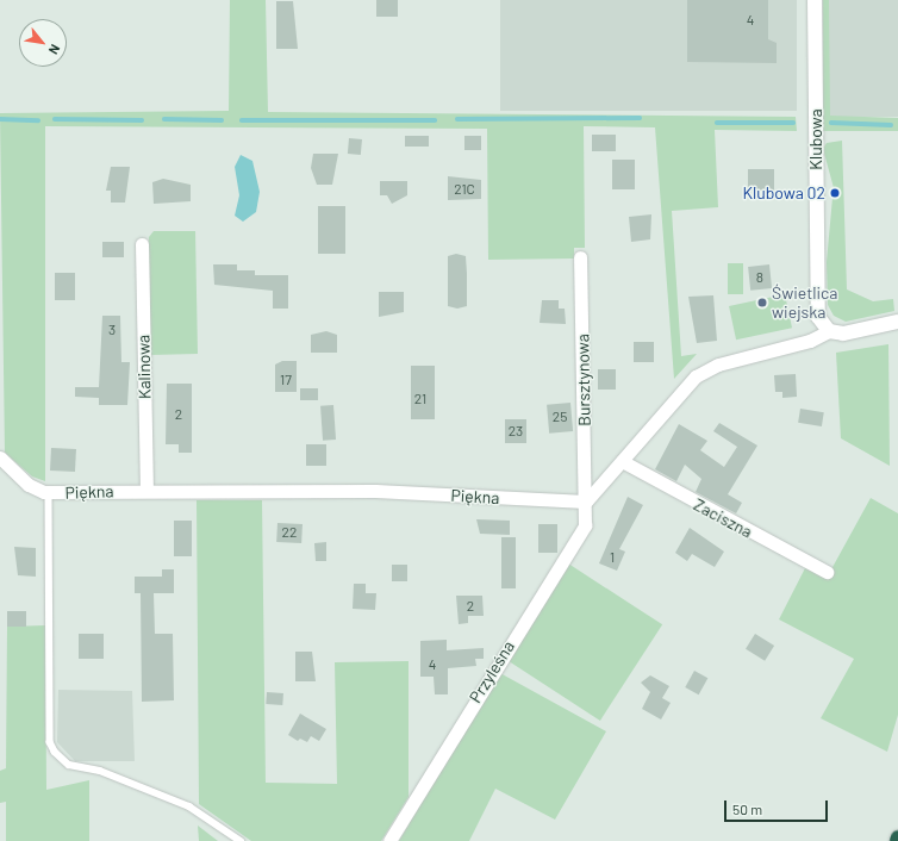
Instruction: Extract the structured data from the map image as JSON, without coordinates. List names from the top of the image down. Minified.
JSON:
{"streets":{"street":["Klubowa","Kalinowa","Bursztynowa","Piękna","Zaciszna","Przyleśna"]},"crossings":[["Kalinowa","Piękna"],["Bursztynowa","Piękna"],["Bursztynowa","Przyleśna"],["Piękna","Przyleśna"]],"places":["Klubowa 02","Świetlica wiejska"],"house_numbers":["4","21C","8","3","17","21","2","25","23","22","1","2","4"],"scale_bar":"50 m","north":"bottom right"}
